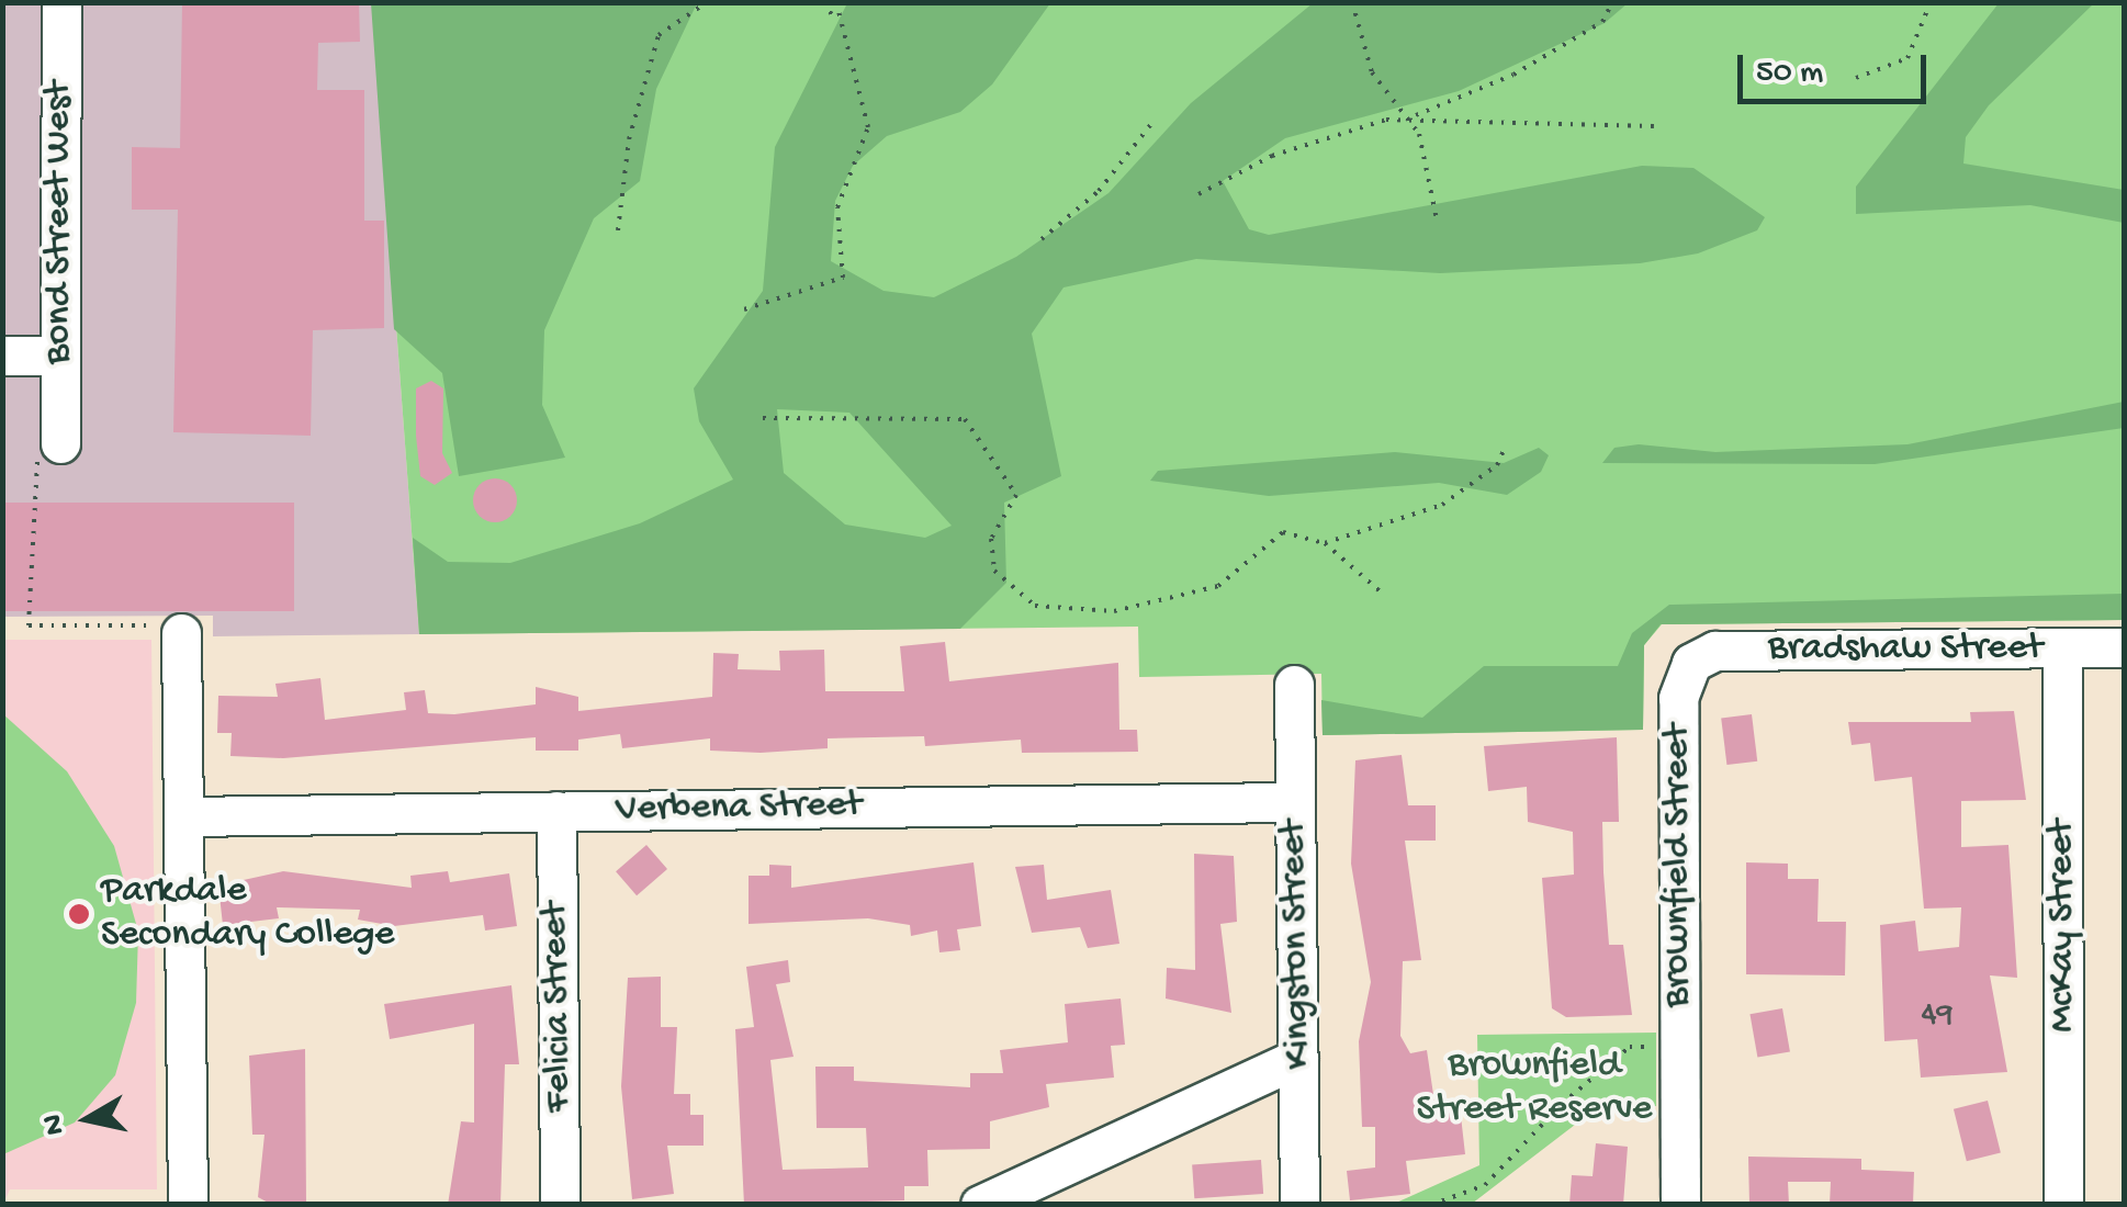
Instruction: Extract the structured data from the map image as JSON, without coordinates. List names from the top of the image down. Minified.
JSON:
{"streets":{"street":["Bond Street West","Bradshaw Street","Verbena Street","Brownfield Street","McKay Street","Kingston Street","Felicia Street"]},"crossings":[["Bradshaw Street","Brownfield Street"],["Bradshaw Street","McKay Street"],["Verbena Street","Kingston Street"],["Verbena Street","Felicia Street"]],"parks":["Brownfield Street Reserve"],"places":["Parkdale Secondary College"],"house_numbers":["49"],"scale_bar":"50 m","north":"left"}
